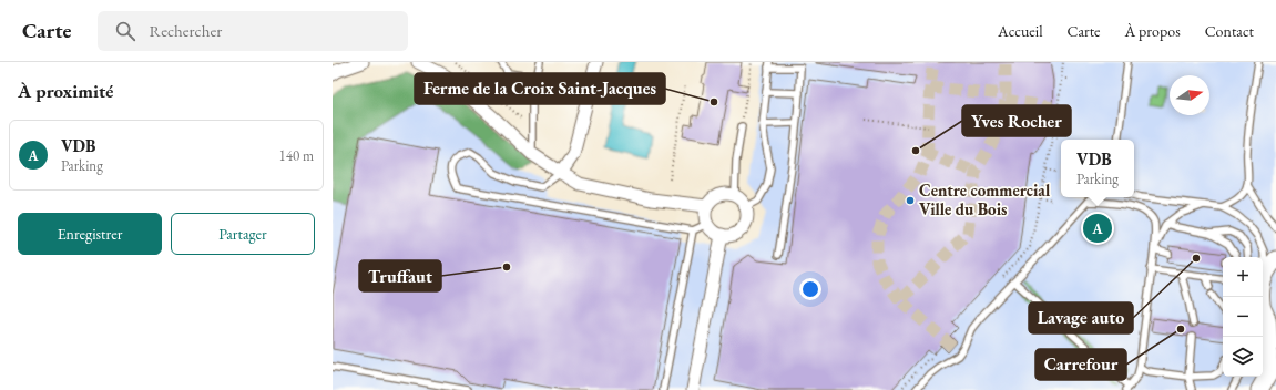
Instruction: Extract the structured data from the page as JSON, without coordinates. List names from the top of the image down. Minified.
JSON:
{"places":["Ferme de la Croix Saint-Jacques","Yves Rocher","Centre commercial Ville du Bois","Lavage auto","Truffaut","Carrefour"],"north":"right","page":{"header":"Carte","search":"Rechercher","nav":["Accueil","Carte","À propos","Contact"],"heading":"À proximité","list":[{"mark":"A","name":"VDB","note":"Parking","value":"140 m"}],"popup":["VDB","Parking"],"buttons":["Enregistrer","Partager"],"pins":"A","map_buttons":["+","−"]}}
